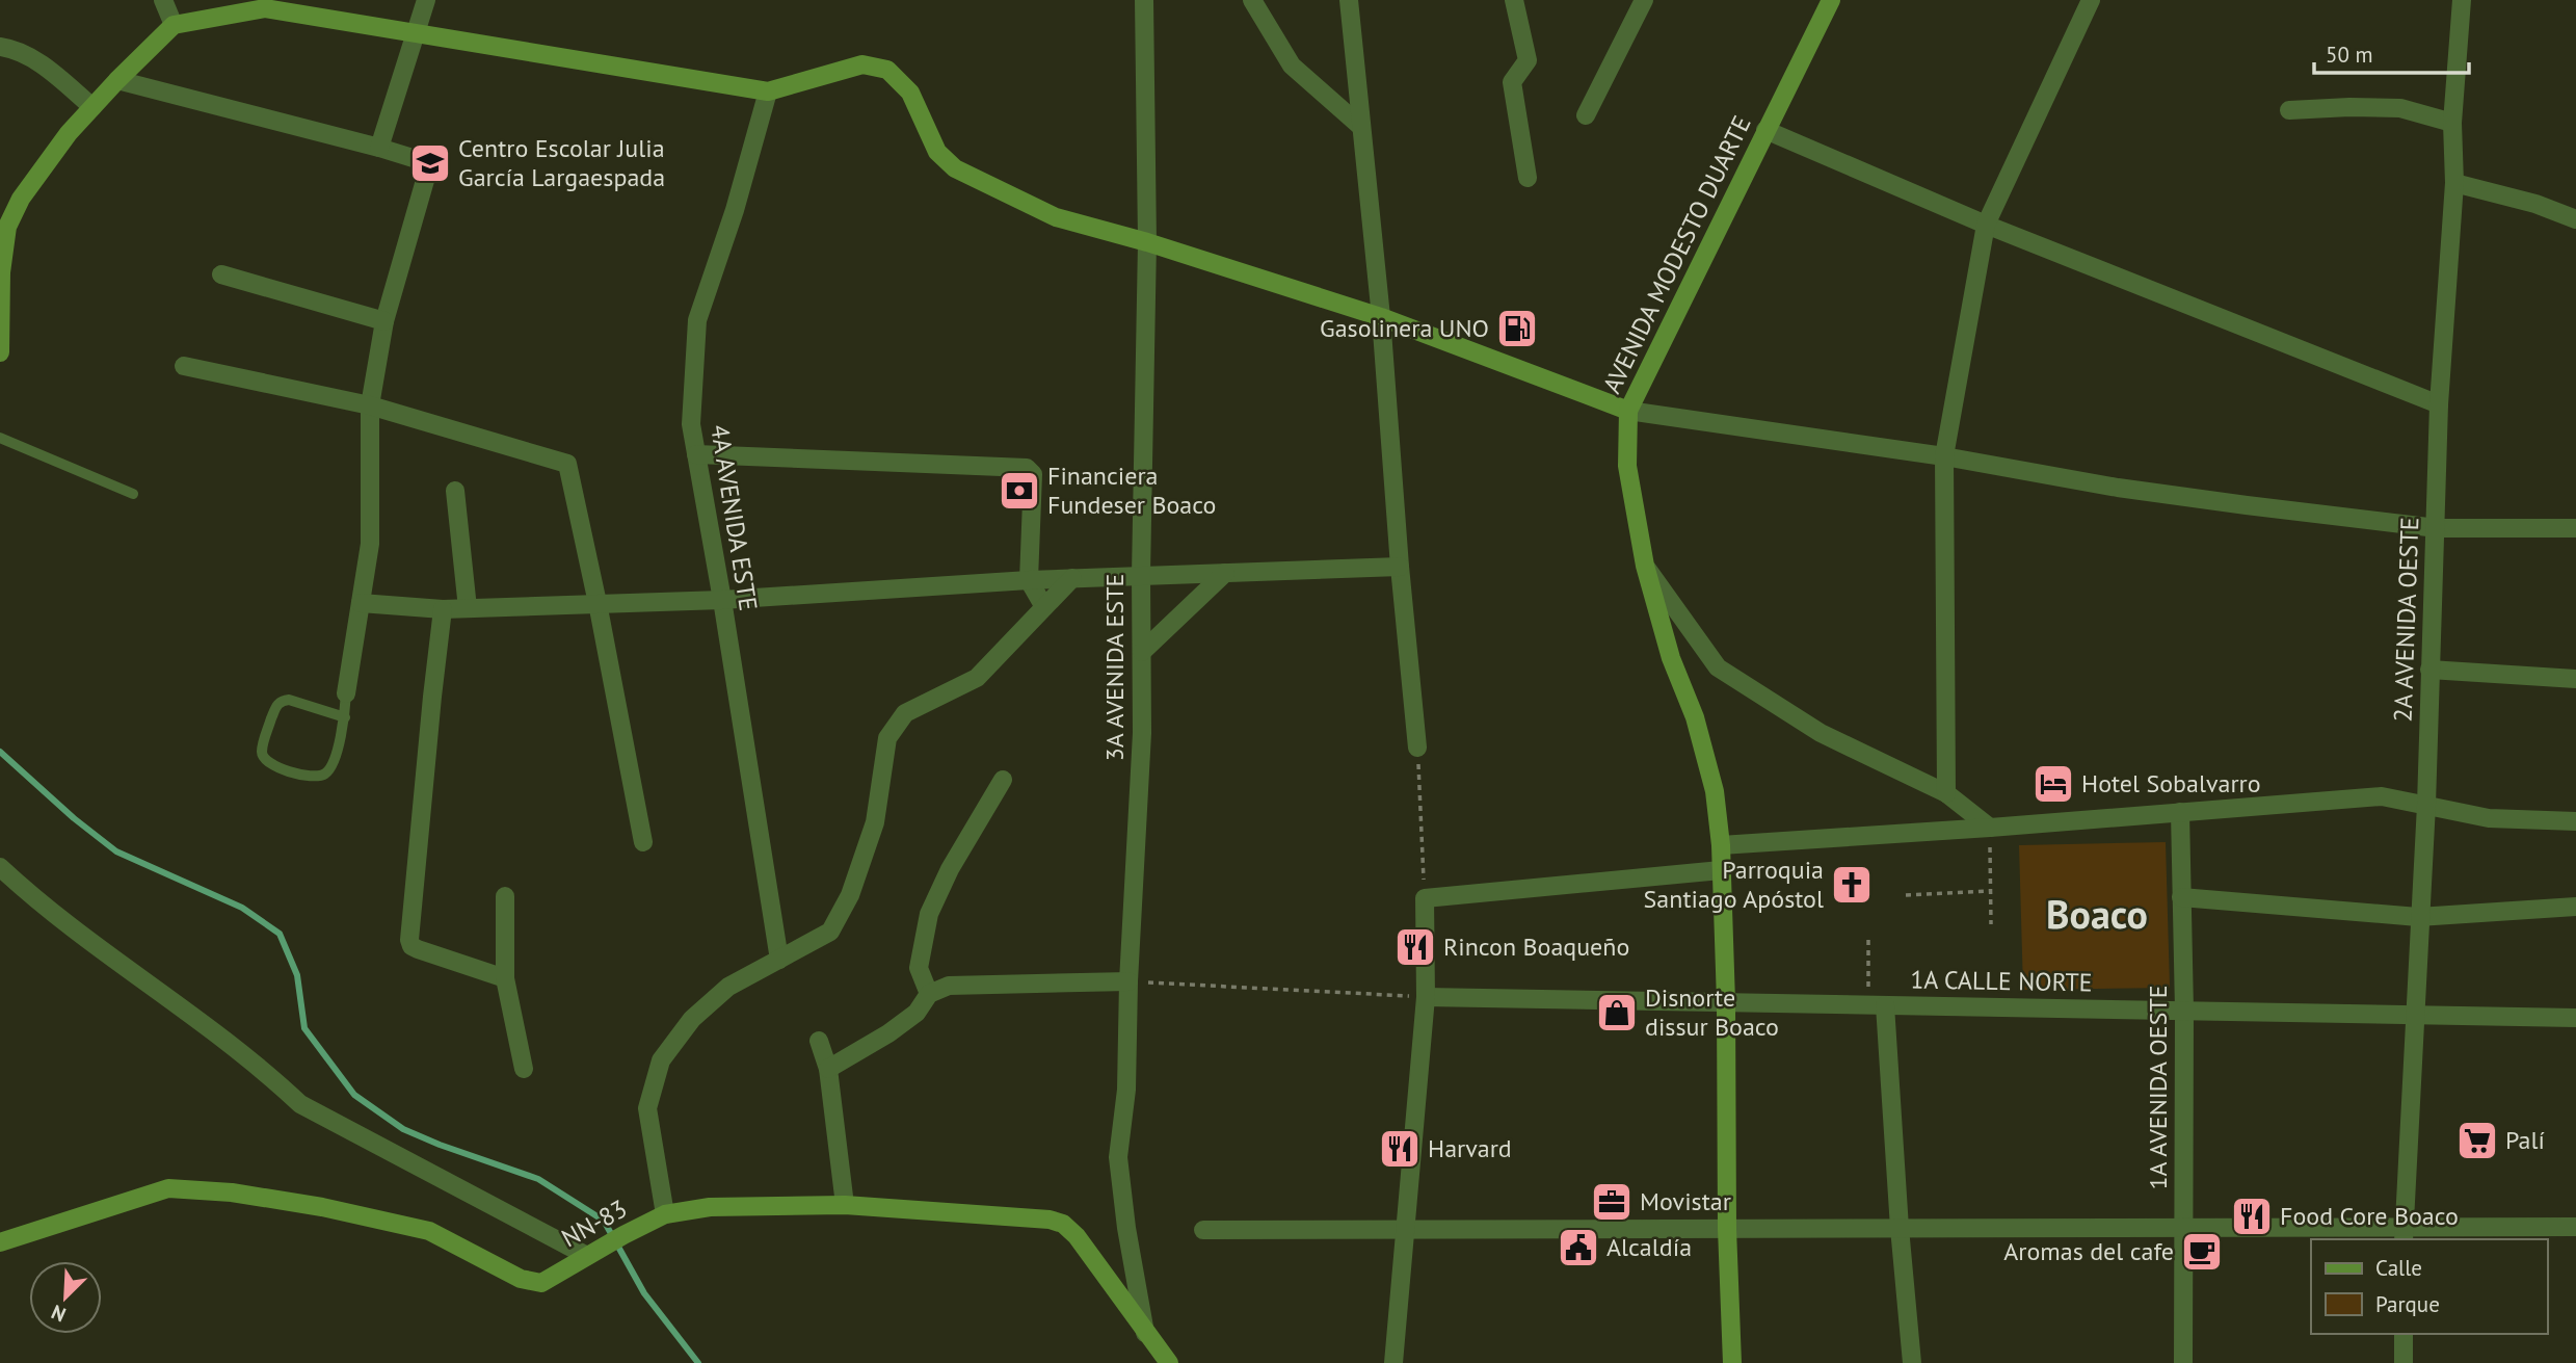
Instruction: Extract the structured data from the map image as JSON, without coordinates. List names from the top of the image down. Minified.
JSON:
{"streets":{"main road":["AVENIDA MODESTO DUARTE","NN-83"],"street":["4A AVENIDA ESTE","2A AVENIDA OESTE","3A AVENIDA ESTE","1A CALLE NORTE","1A AVENIDA OESTE"]},"crossings":[["AVENIDA MODESTO DUARTE","1A CALLE NORTE"],["2A AVENIDA OESTE","1A CALLE NORTE"],["3A AVENIDA ESTE","NN-83"],["1A CALLE NORTE","1A AVENIDA OESTE"]],"districts":["Boaco"],"places":{"school or university":["Centro Escolar Julia García Largaespada"],"fuel station":["Gasolinera UNO"],"bank":["Financiera Fundeser Boaco"],"hotel":["Hotel Sobalvarro"],"church":["Parroquia Santiago Apóstol"],"restaurant":["Rincon Boaqueño","Harvard","Food Core Boaco"],"shop":["Disnorte dissur Boaco"],"supermarket":["Palí"],"office":["Movistar"],"public building":["Alcaldía"],"cafe":["Aromas del cafe"]},"legend":["Calle","Parque"],"scale_bar":"50 m","north":"bottom left"}
